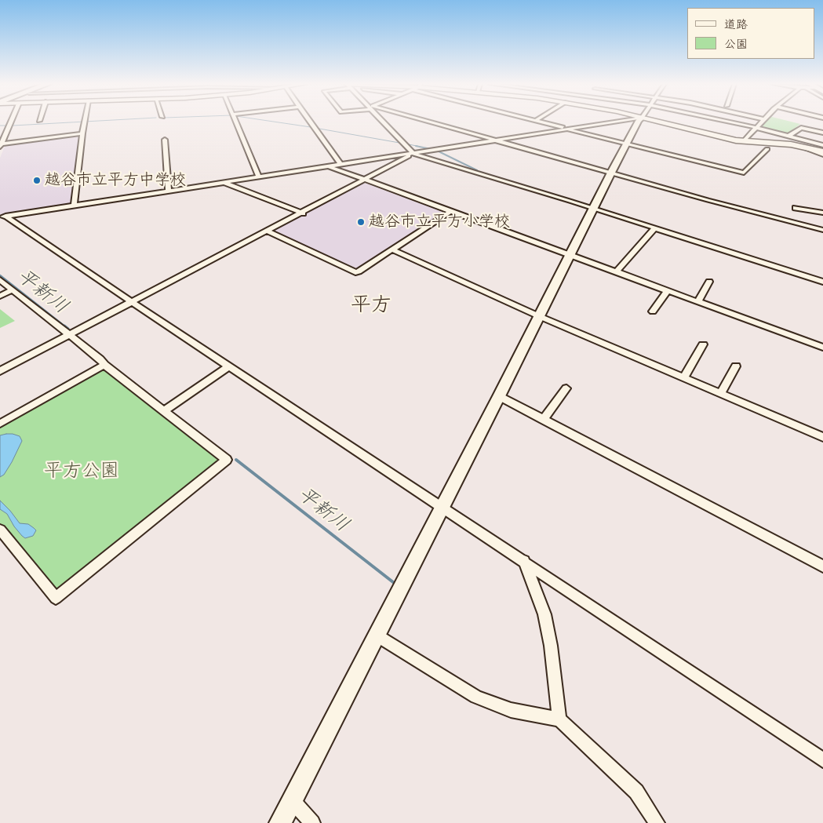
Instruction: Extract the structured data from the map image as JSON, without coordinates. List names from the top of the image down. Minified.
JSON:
{"districts":["平方"],"water":["平新川"],"parks":["平方公園"],"places":["越谷市立平方中学校","越谷市立平方小学校"],"legend":["道路","公園"]}
